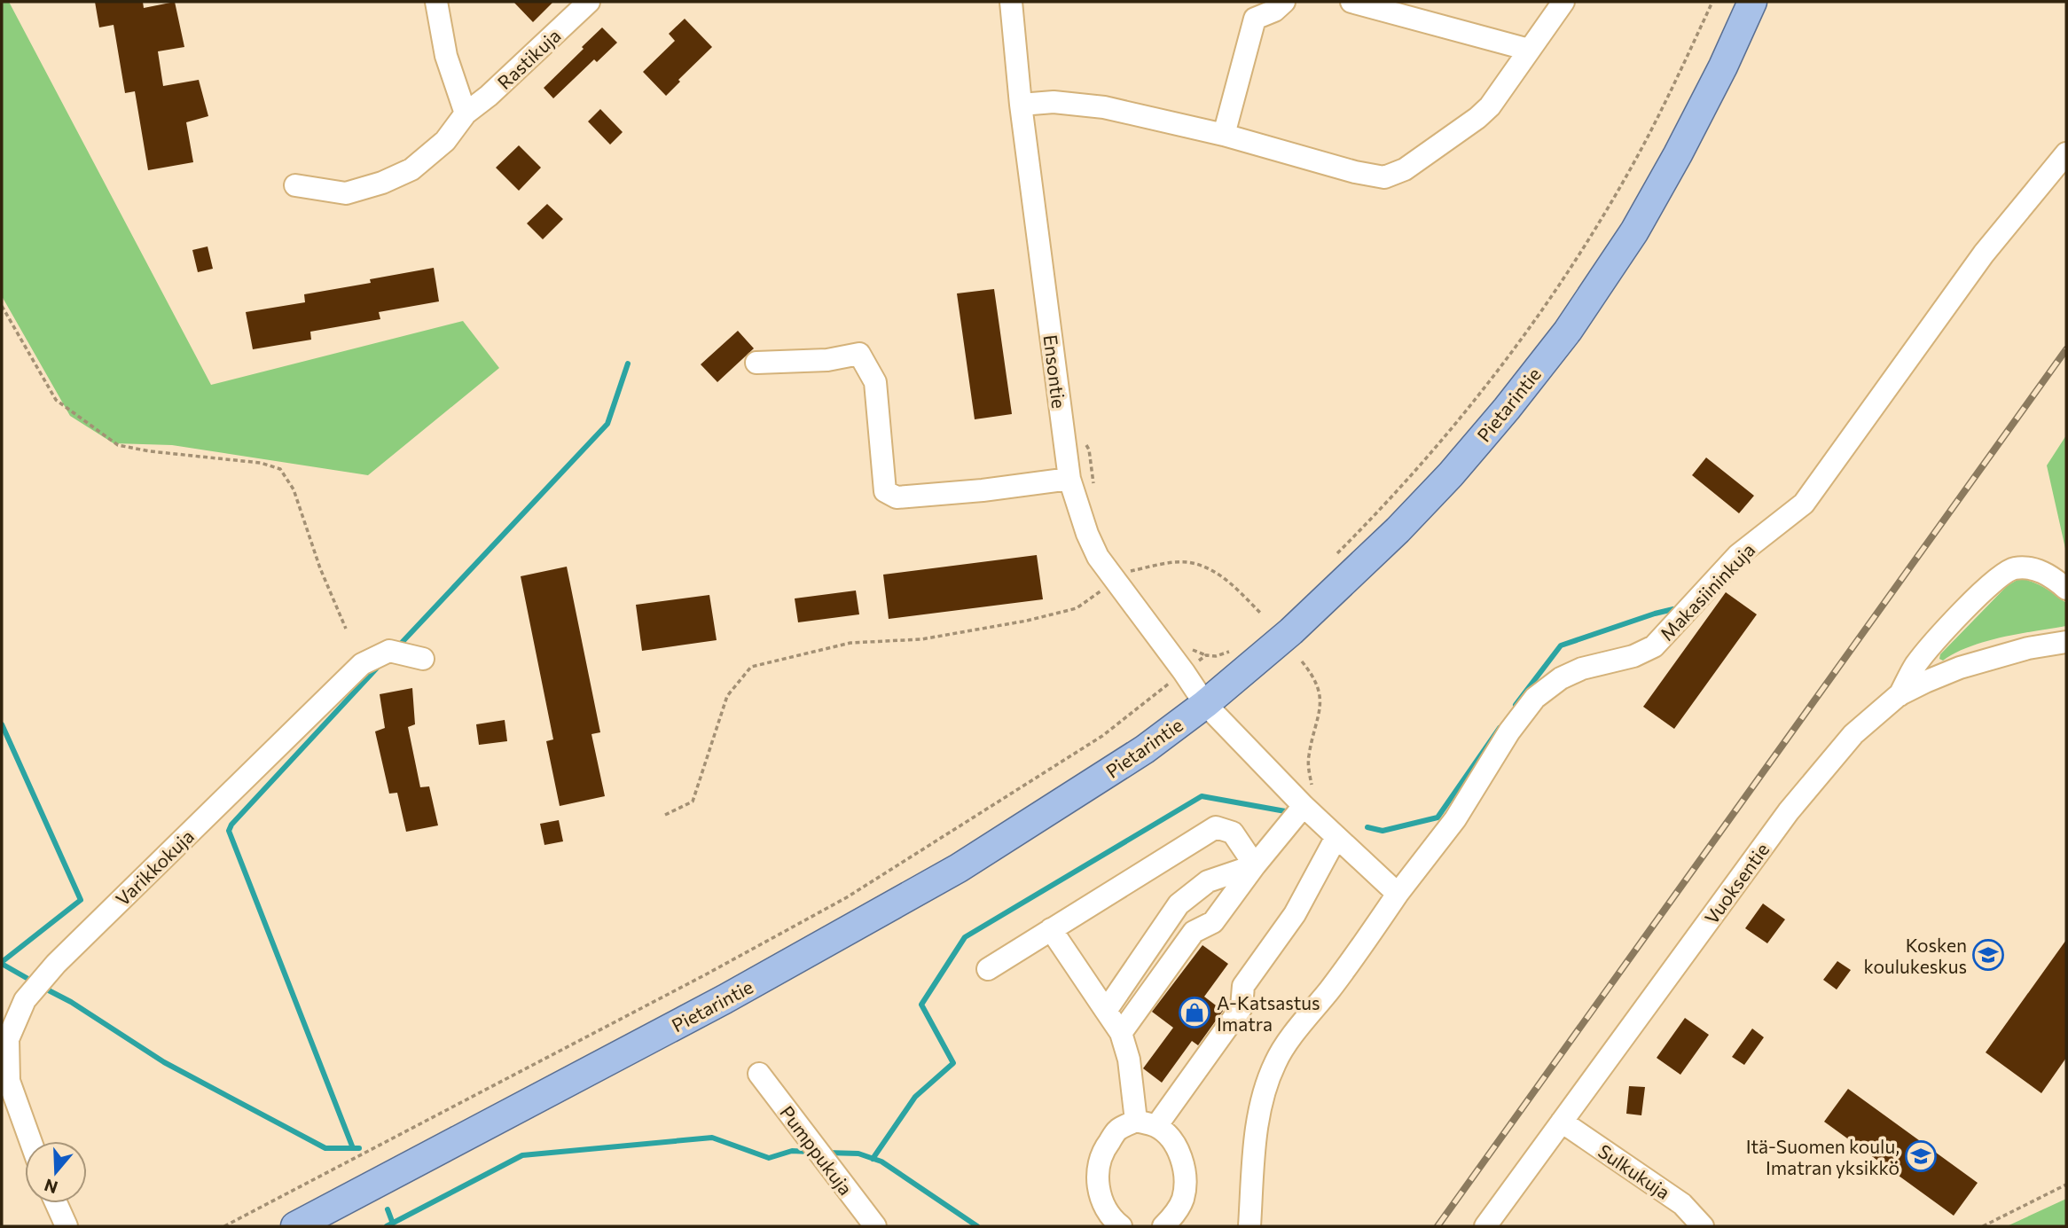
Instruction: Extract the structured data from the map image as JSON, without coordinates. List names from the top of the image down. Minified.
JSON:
{"streets":{"main road":["Pietarintie"],"street":["Rastikuja","Ensontie","Makasiininkuja","Varikkokuja","Vuoksentie","Pumppukuja","Sulkukuja"]},"crossings":[["Ensontie","Pietarintie"],["Vuoksentie","Sulkukuja"]],"places":{"school or university":["Kosken koulukeskus","Itä-Suomen koulu, Imatran yksikkö"],"shop":["A-Katsastus Imatra"]},"north":"bottom"}
